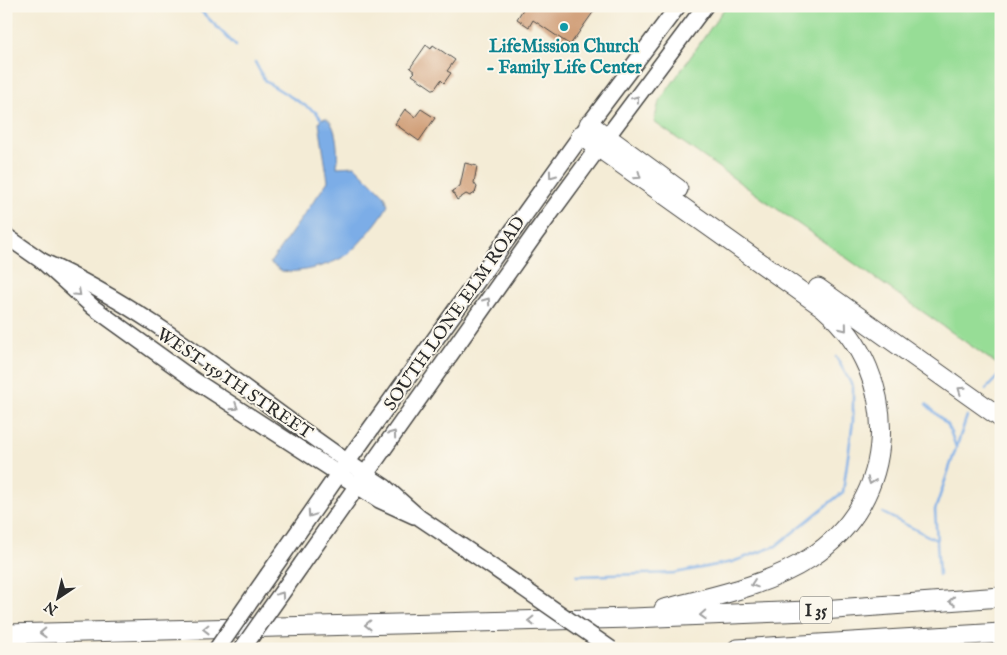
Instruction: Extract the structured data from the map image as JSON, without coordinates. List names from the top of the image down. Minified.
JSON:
{"streets":{"highway":["I 35"],"main road":["SOUTH LONE ELM ROAD"],"street":["WEST 159TH STREET"]},"crossings":[["SOUTH LONE ELM ROAD","WEST 159TH STREET"]],"places":["LifeMission Church - Family Life Center"],"north":"bottom left"}
